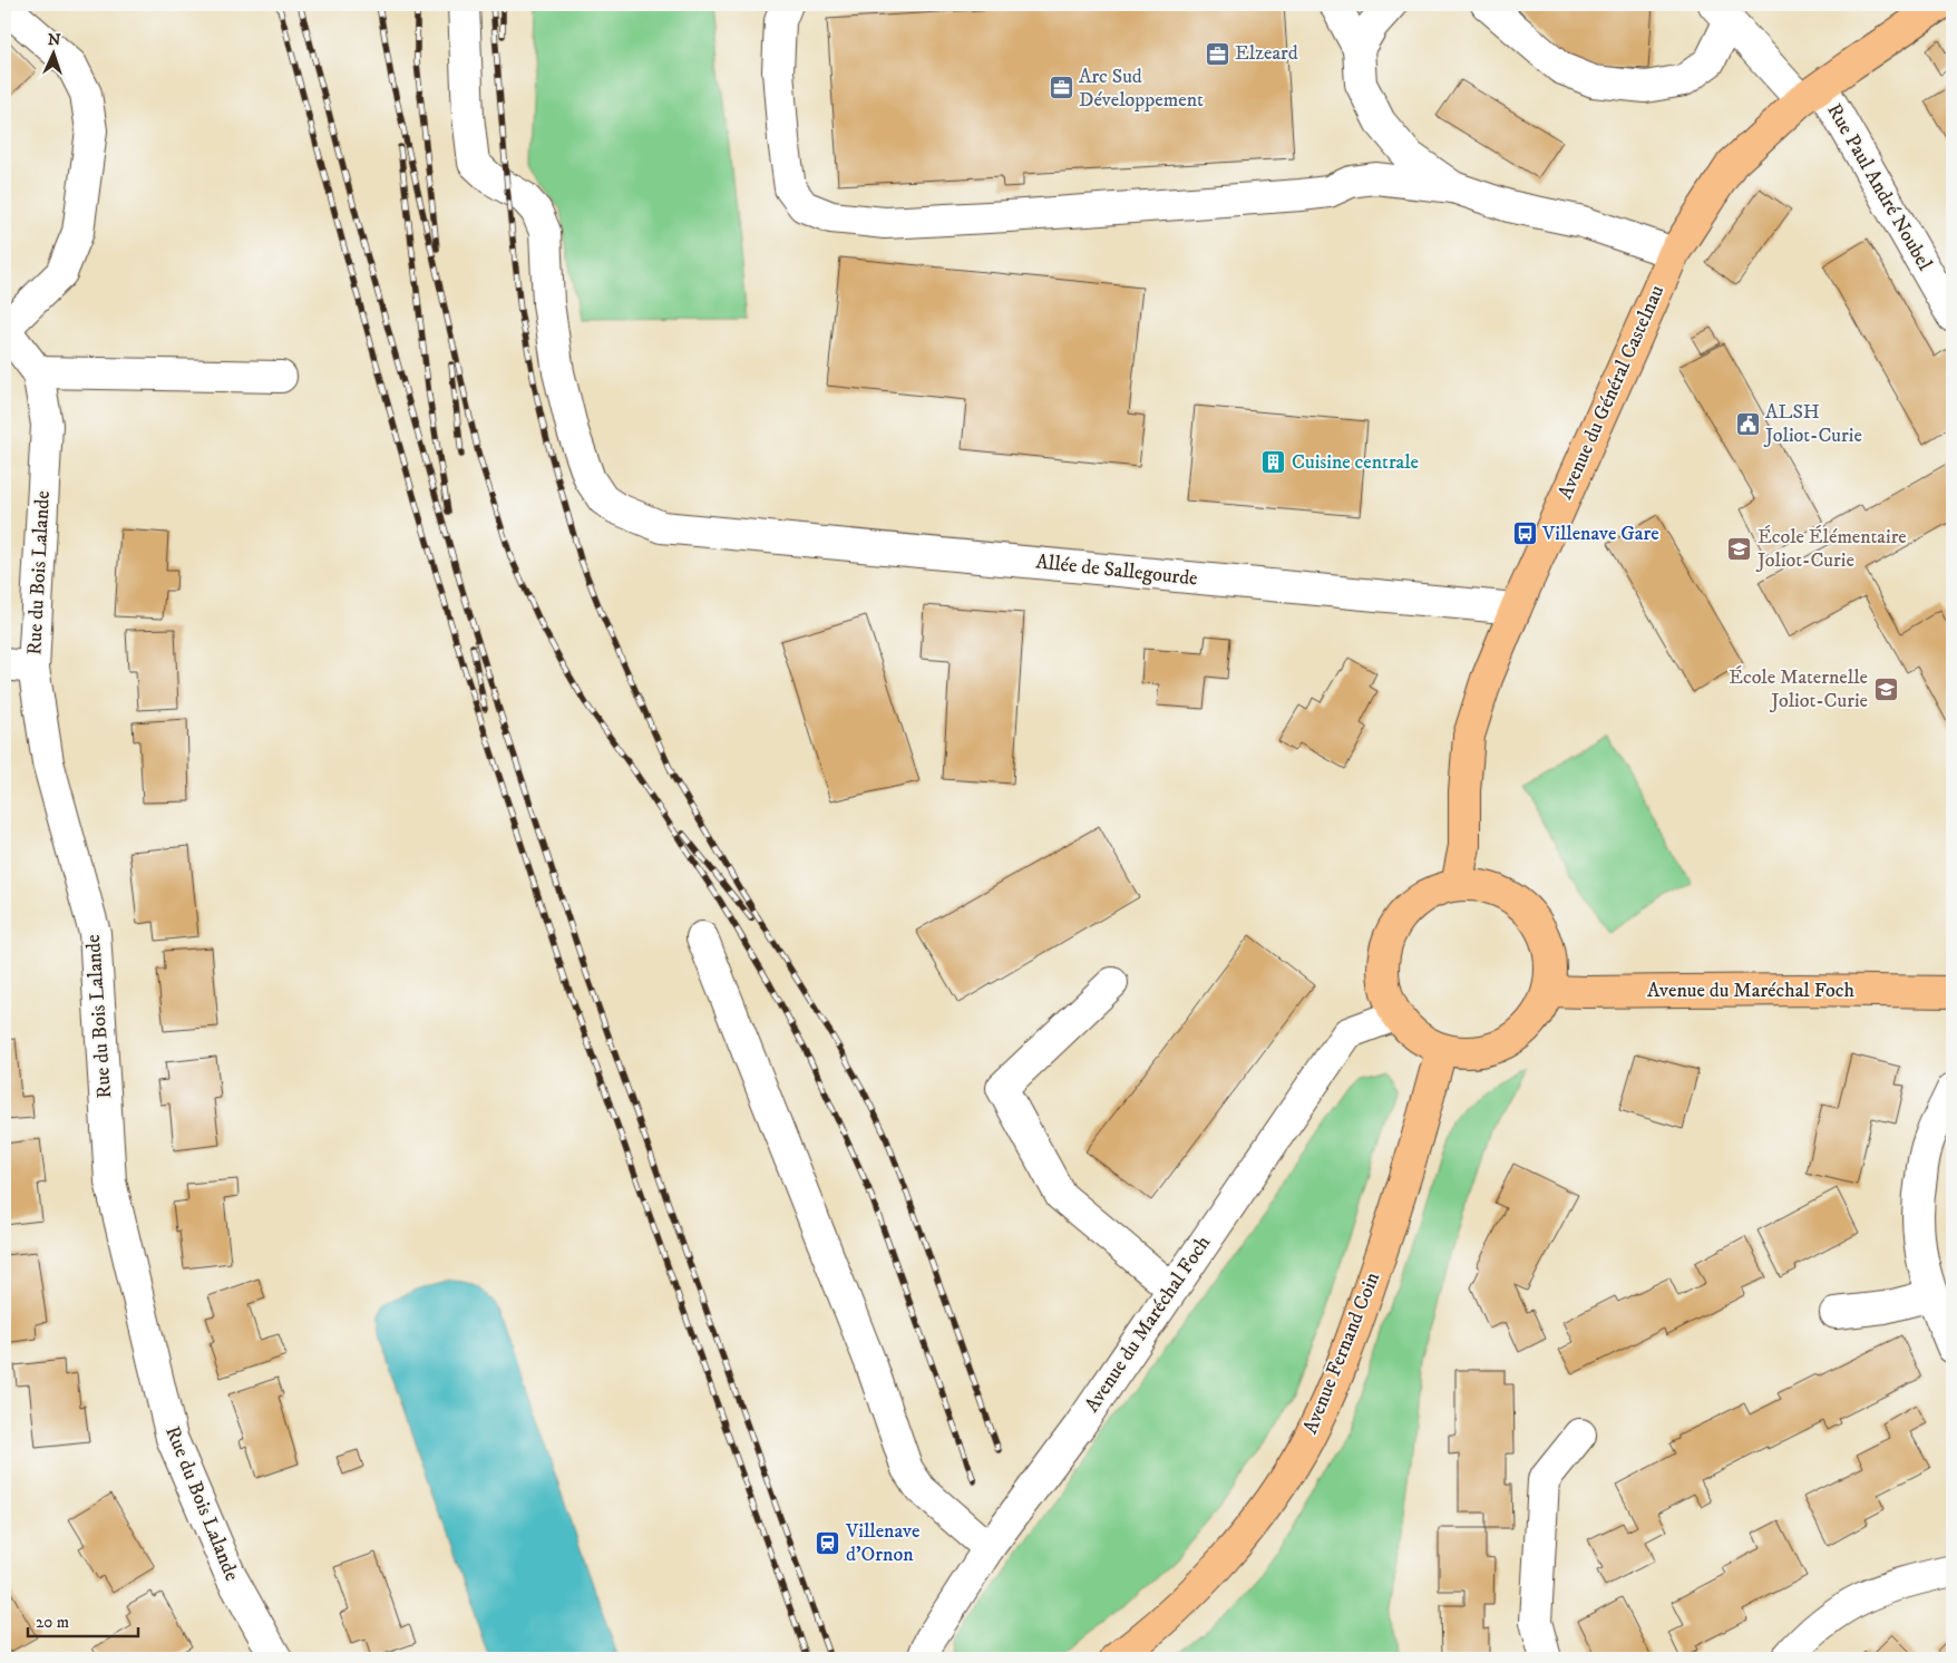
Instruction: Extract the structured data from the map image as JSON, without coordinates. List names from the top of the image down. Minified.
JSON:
{"streets":{"main road":["Avenue du Général Castelnau","Avenue du Maréchal Foch","Avenue Fernand Coin"],"street":["Rue Paul André Noubel","Allée de Sallegourde","Rue du Bois Lalande"]},"crossings":[["Rue Paul André Noubel","Avenue du Général Castelnau"],["Avenue du Général Castelnau","Allée de Sallegourde"],["Avenue du Général Castelnau","Avenue du Maréchal Foch"],["Avenue du Général Castelnau","Avenue Fernand Coin"],["Avenue du Maréchal Foch","Avenue Fernand Coin"]],"places":{"office":["Elzeard","Arc Sud Développement"],"public building":["ALSH Joliot-Curie"],"building":["Cuisine centrale"],"bus stop":["Villenave Gare"],"school or university":["École Élémentaire Joliot-Curie","École Maternelle Joliot-Curie"],"station":["Villenave d'Ornon"]},"scale_bar":"20 m","north":"top"}
